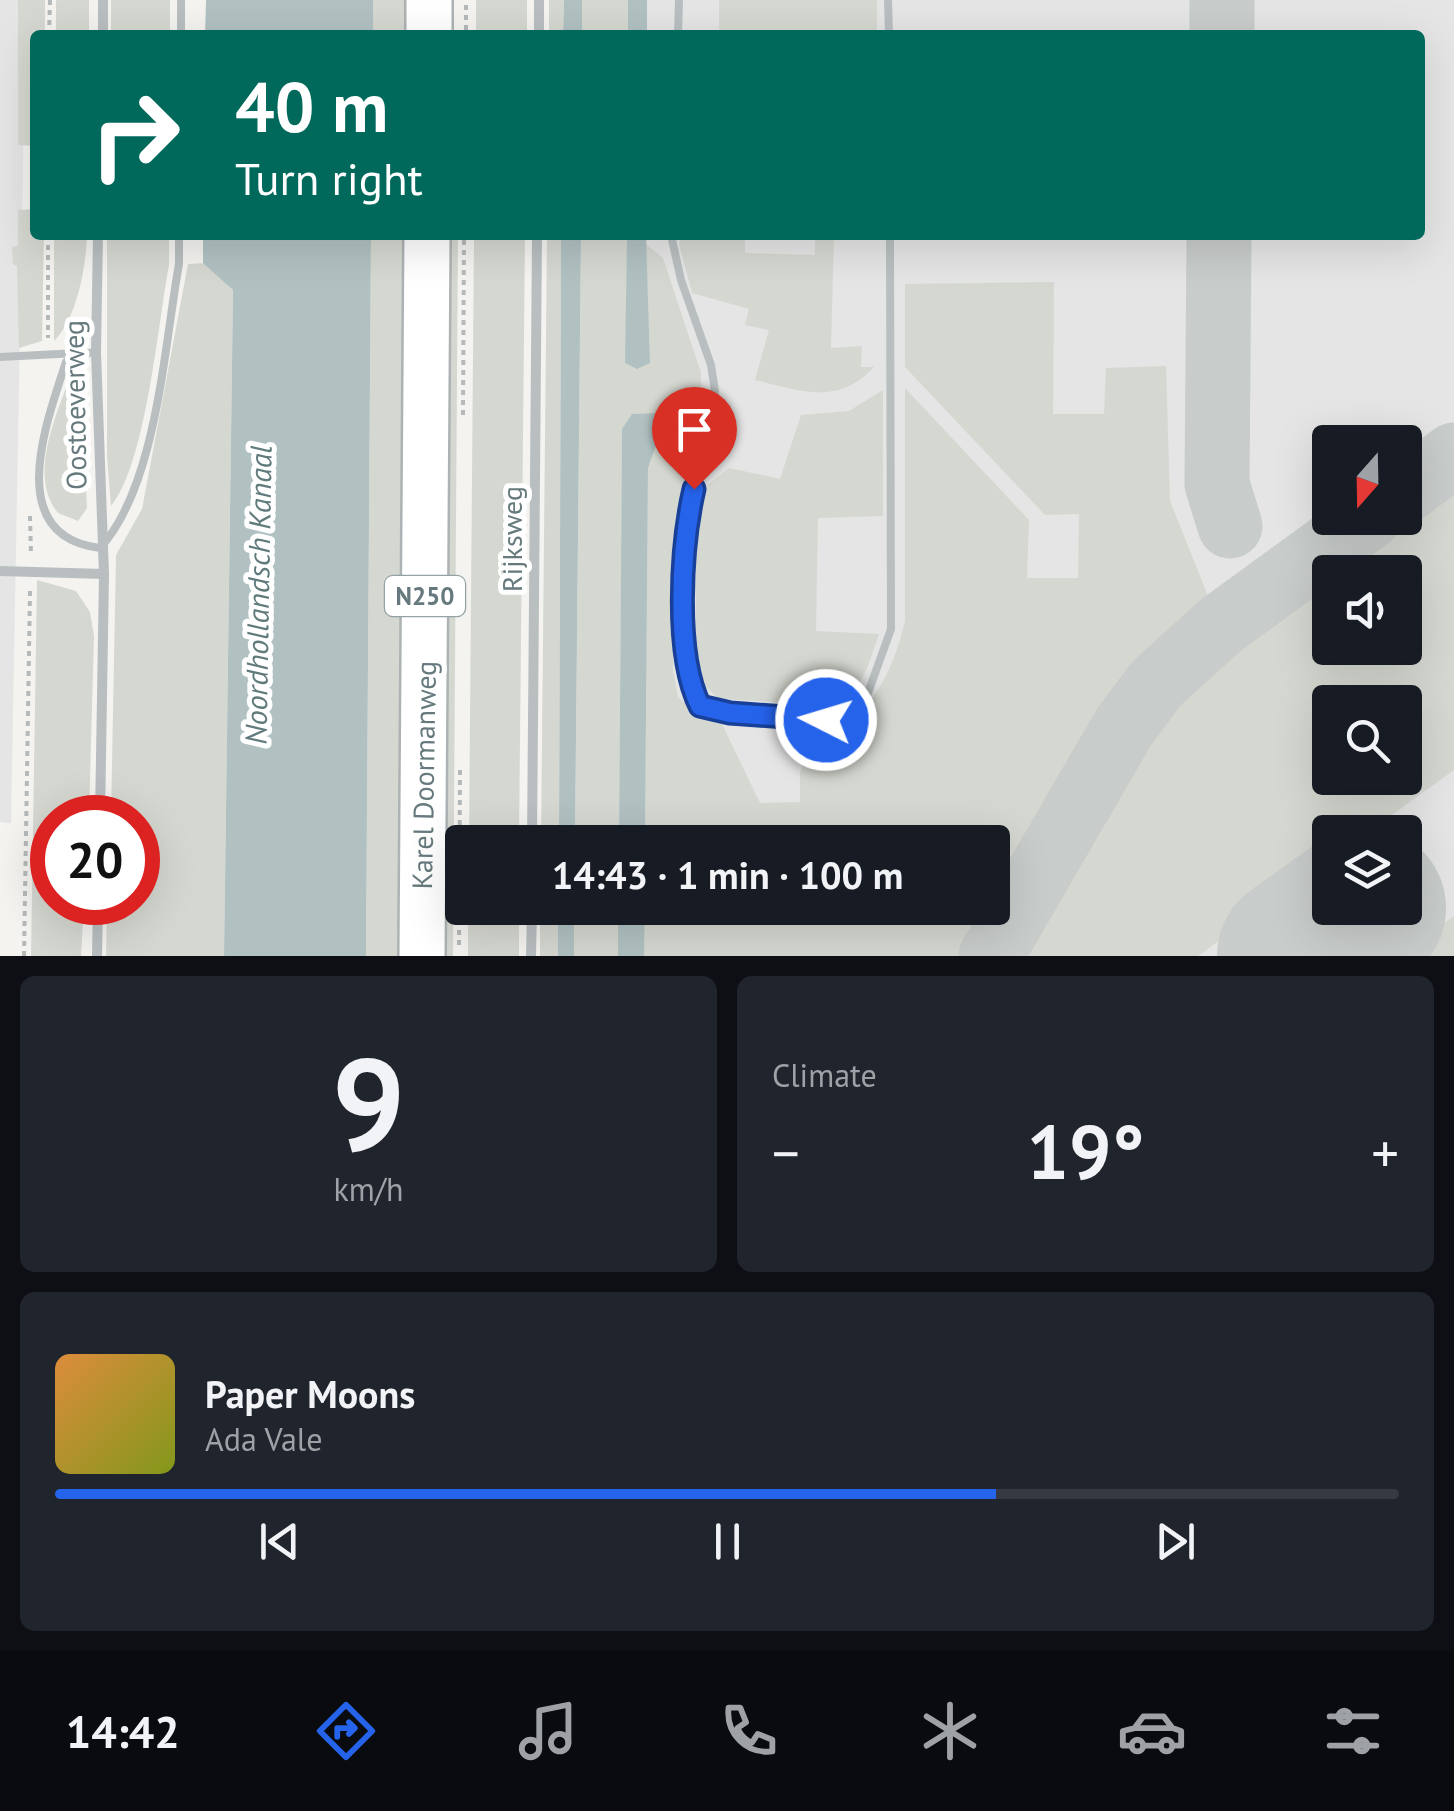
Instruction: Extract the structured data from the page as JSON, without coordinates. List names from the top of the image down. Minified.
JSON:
{"streets":{"main road":["N250","Karel Doormanweg"],"street":["Oostoeverweg","Rijksweg"]},"water":["Noordhollandsch Kanaal"],"north":"bottom","page":{"turn":["40 m","Turn right"],"limit":"20","trip":"14:43 · 1 min · 100 m","tile":[["9","km/h"],"Climate"],"heat":["−","19°","+"],"song":["Paper Moons","Ada Vale"],"tabs":"14:42"}}
